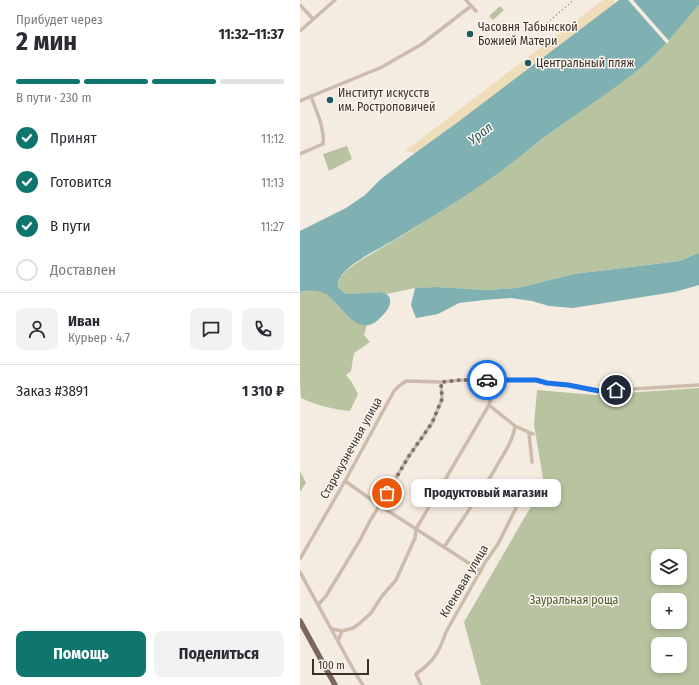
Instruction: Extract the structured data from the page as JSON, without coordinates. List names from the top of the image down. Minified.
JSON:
{"streets":{"street":["Старокузнечная улица","Кленовая улица"]},"water":["Урал"],"parks":["Зауральная роща"],"places":["Часовня Табынской Божией Матери","Центральный пляж","Институт искусств им. Ростроповичей","Продуктовый магазин"],"scale_bar":"100 m","page":{"heading":["2 мин","Прибудет через","11:32–11:37"],"panel":["Иван","Курьер · 4.7","Заказ #3891","1 310 ₽"],"bar":"В пути · 230 m","list":[["Принят","11:12"],["Готовится","11:13"],["В пути","11:27"],"Доставлен"],"bubble":"Продуктовый магазин","map_buttons":["+","−"],"buttons":["Помощь","Поделиться"],"scale":"100 m"}}
